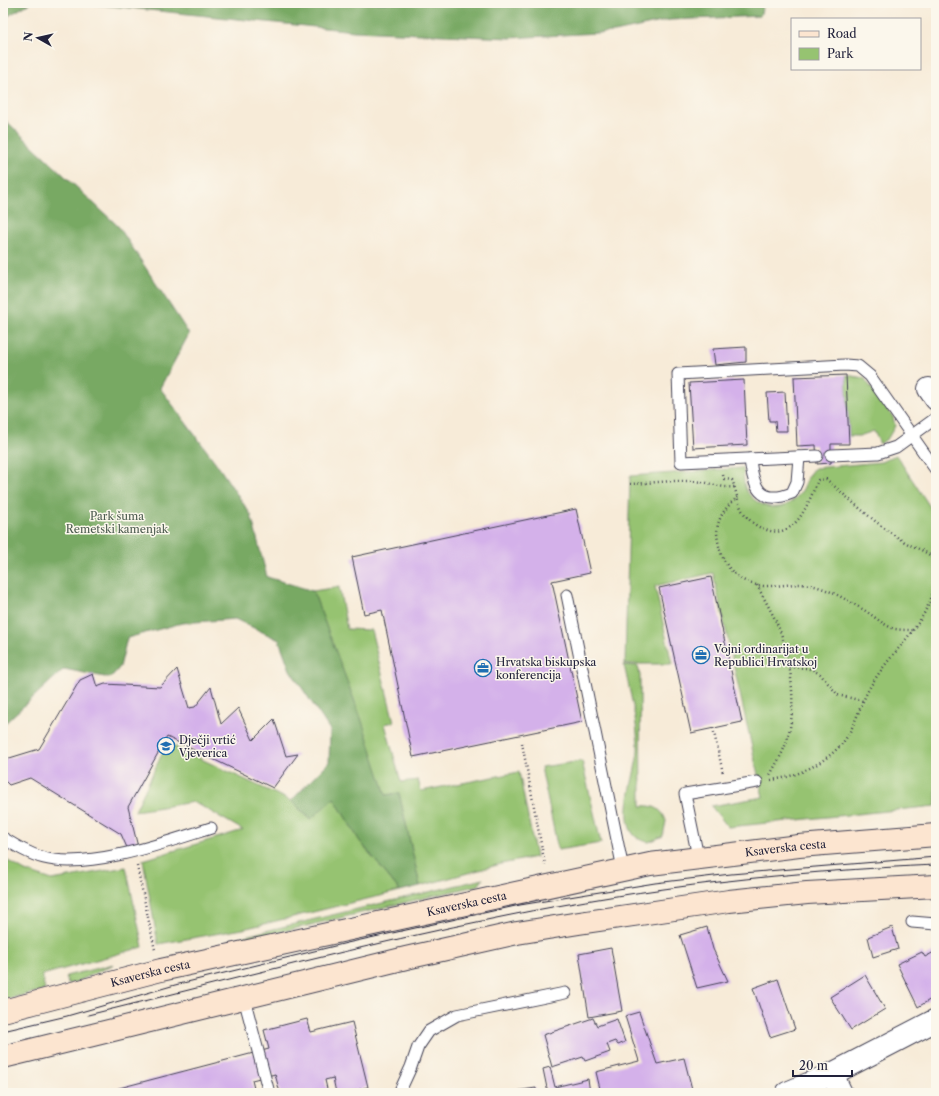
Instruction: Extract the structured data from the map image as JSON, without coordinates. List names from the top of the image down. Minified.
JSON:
{"streets":{"main road":["Ksaverska cesta"]},"parks":["Park šuma Remetski kamenjak"],"places":{"office":["Vojni ordinarijat u Republici Hrvatskoj","Hrvatska biskupska konferencija"],"school or university":["Dječji vrtić Vjeverica"]},"legend":["Road","Park"],"scale_bar":"20 m","north":"left"}
